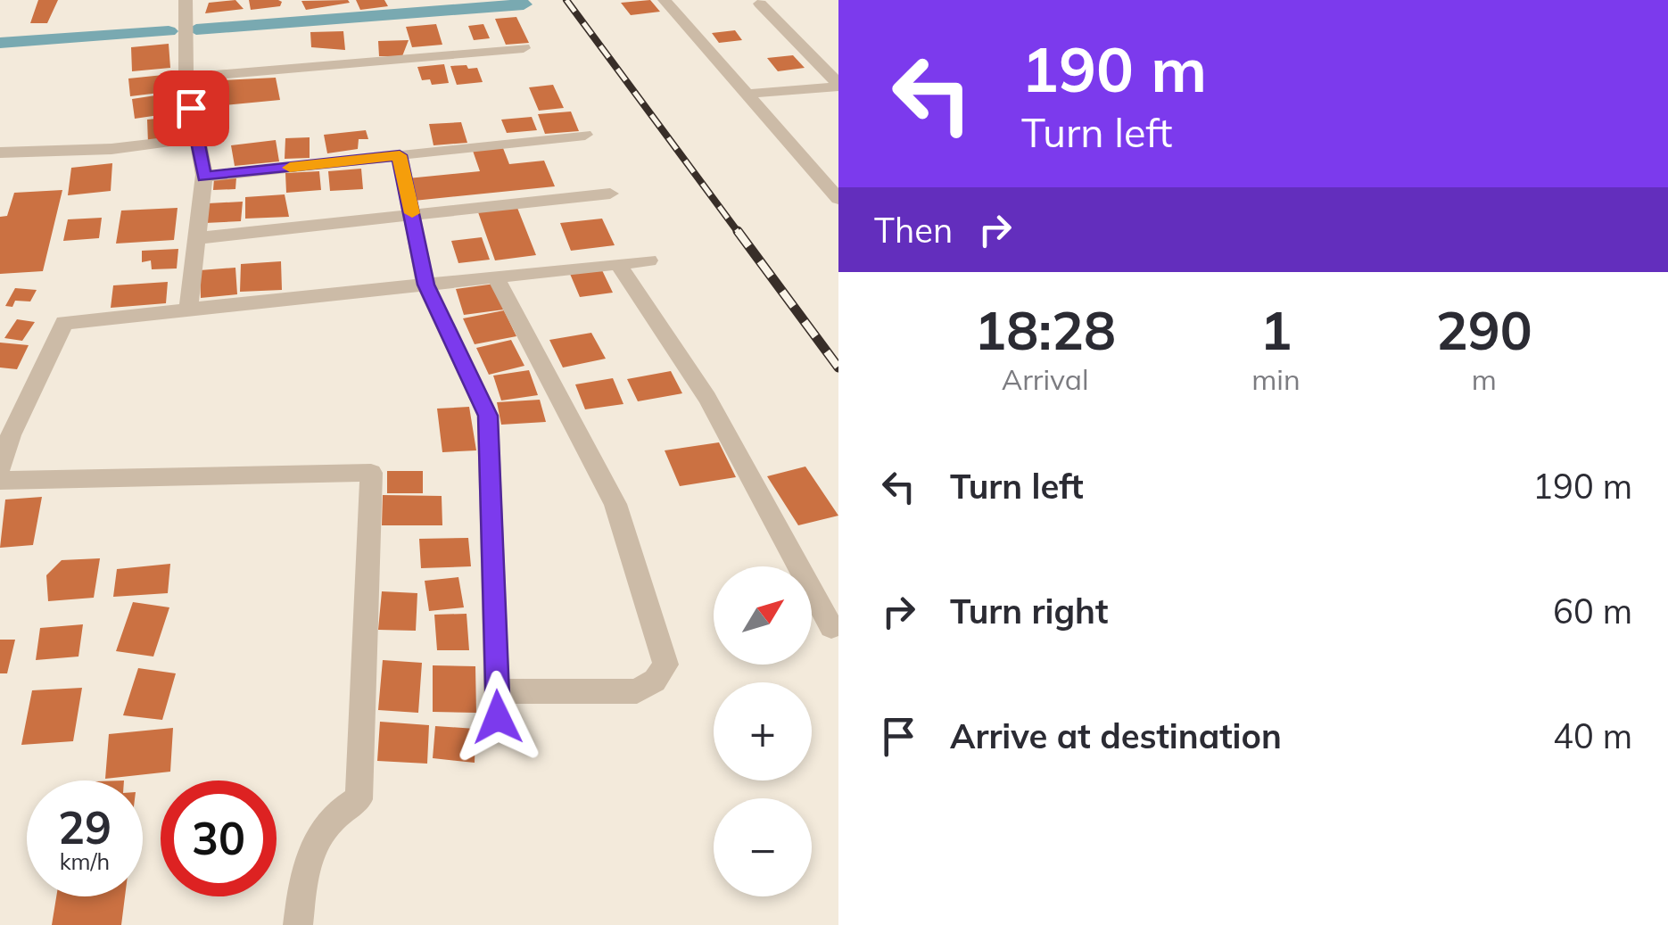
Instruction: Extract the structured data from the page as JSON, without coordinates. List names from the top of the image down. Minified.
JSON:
{"north":"top right","page":{"turn":["190 m","Turn left"],"then":"Then","eta":["18:28","Arrival","1","min","290","m"],"list":[{"name":"Turn left","value":"190 m"},{"name":"Turn right","value":"60 m"},{"name":"Arrive at destination","value":"40 m"}],"map_buttons":["+","−"],"speed":"29 km/h","limit":"30"}}
